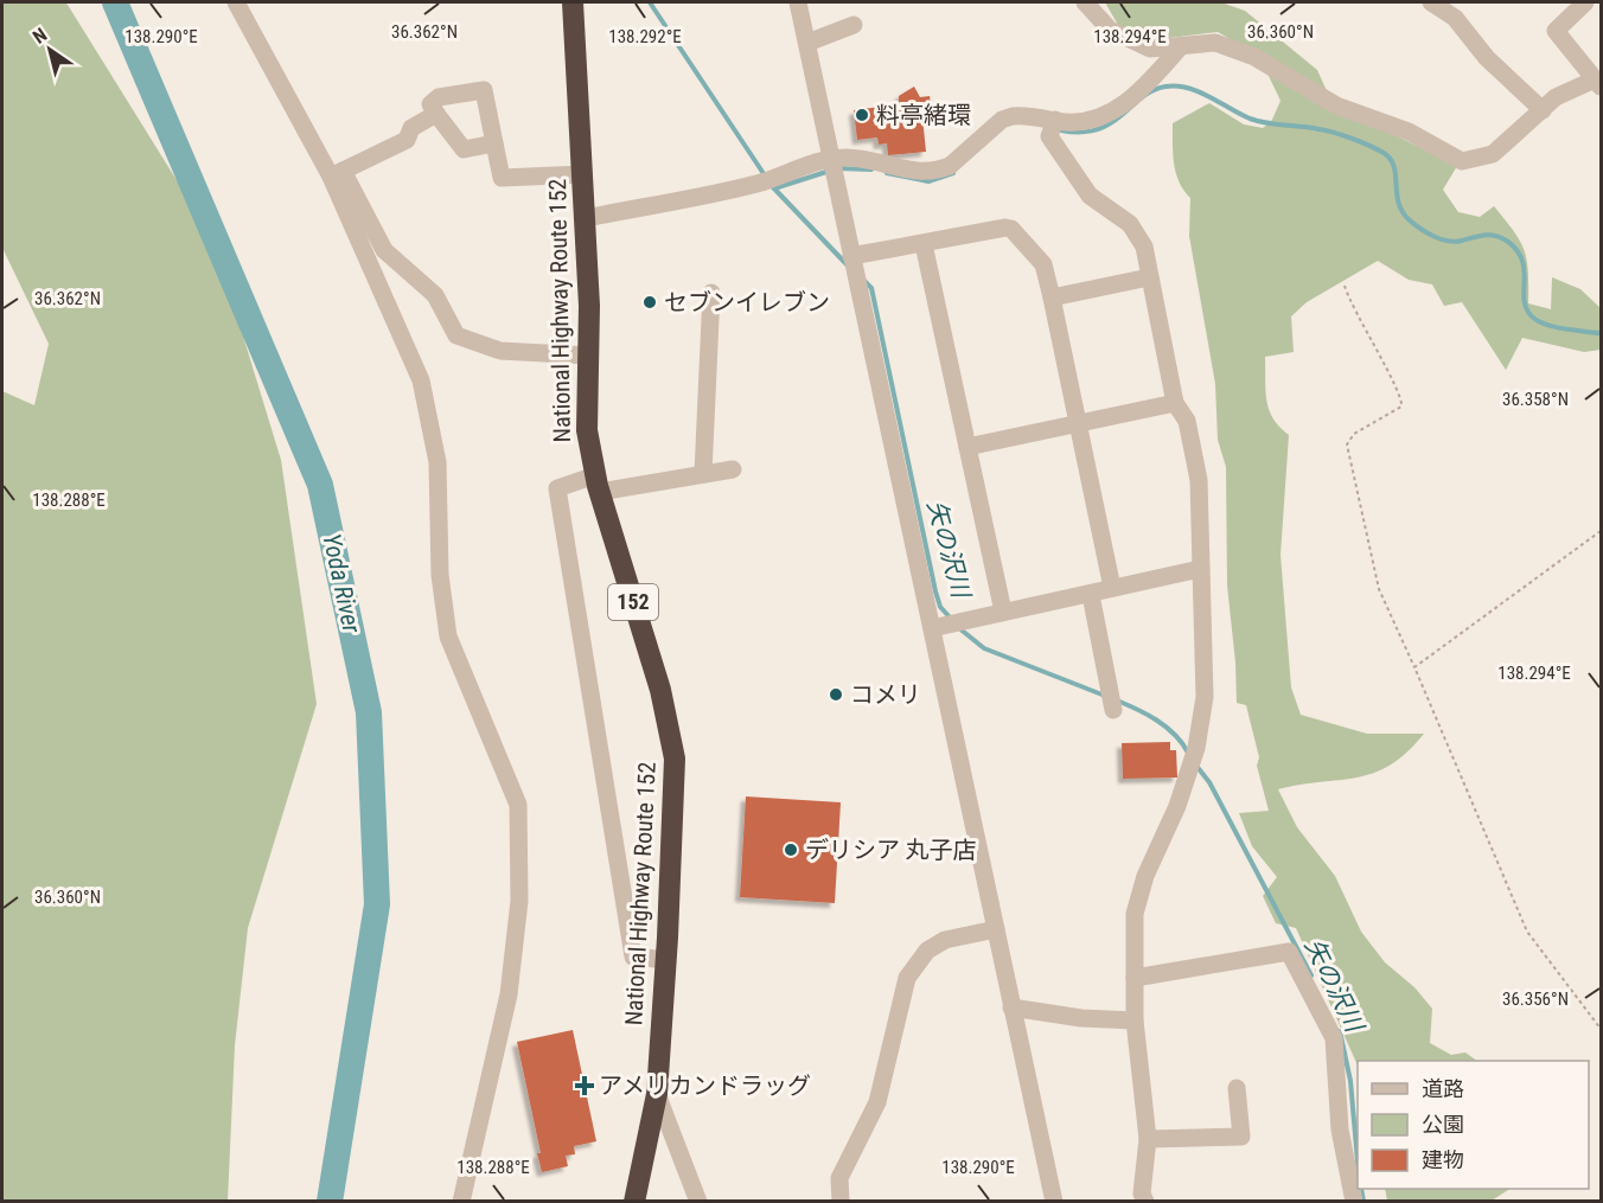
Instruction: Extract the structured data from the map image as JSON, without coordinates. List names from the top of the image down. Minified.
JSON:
{"streets":{"highway":["National Highway Route 152","152"]},"water":["矢の沢川","Yoda River"],"places":{"other":["料亭緒環","セブンイレブン","コメリ","デリシア 丸子店"],"health":["アメリカンドラッグ"]},"legend":["道路","公園","建物"],"north":"top left","coordinates":["36.360°N","36.362°N","138.290°E","138.292°E","138.294°E","36.358°N","138.288°E","36.356°N"]}
